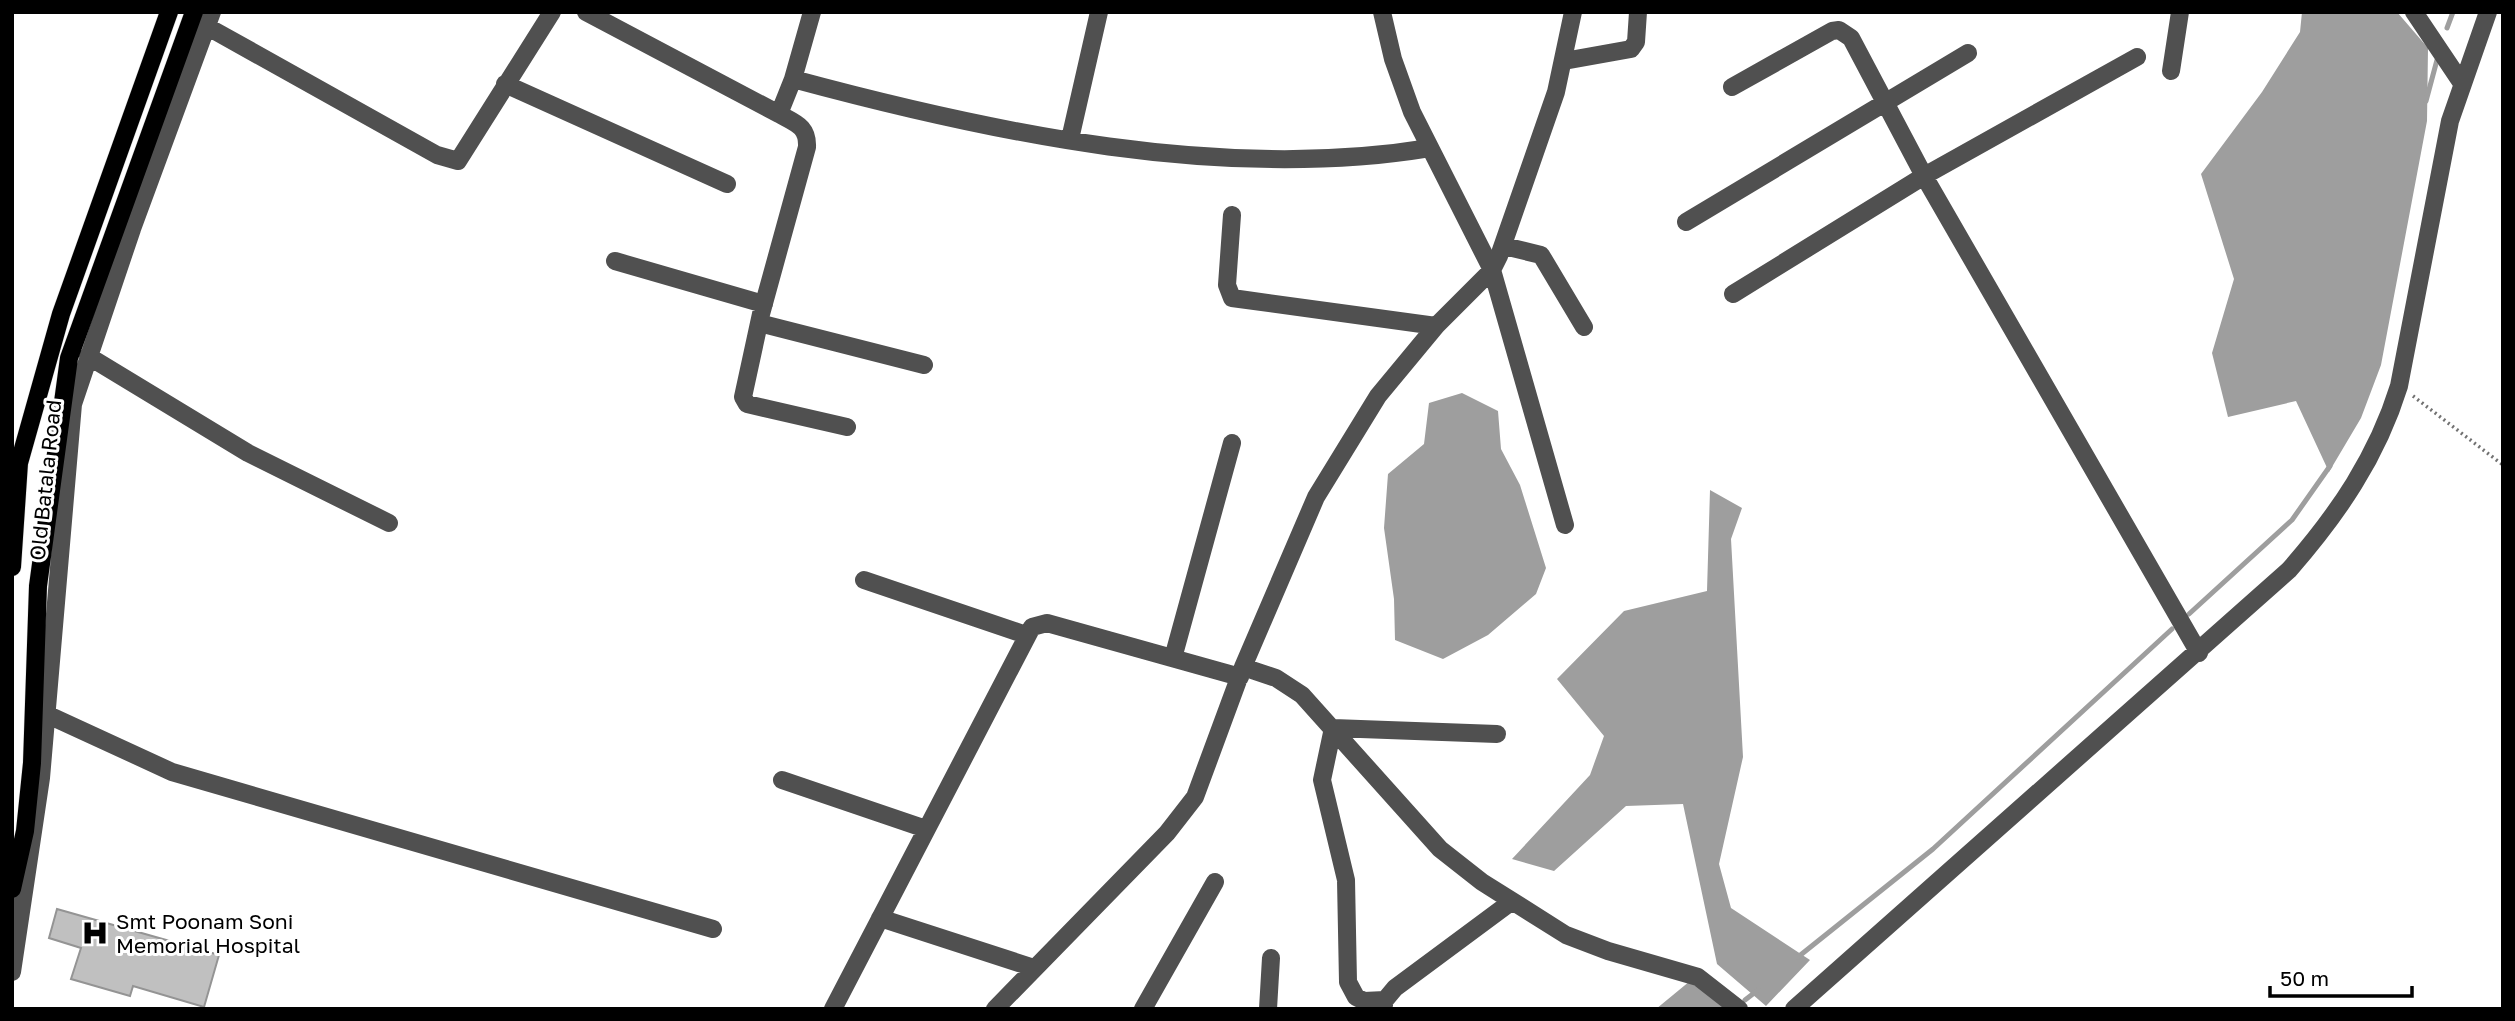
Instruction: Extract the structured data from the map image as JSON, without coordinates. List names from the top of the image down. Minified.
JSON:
{"streets":{"street":["Old Batala Road"]},"places":{"hospital":["Smt Poonam Soni Memorial Hospital"]},"scale_bar":"50 m"}
